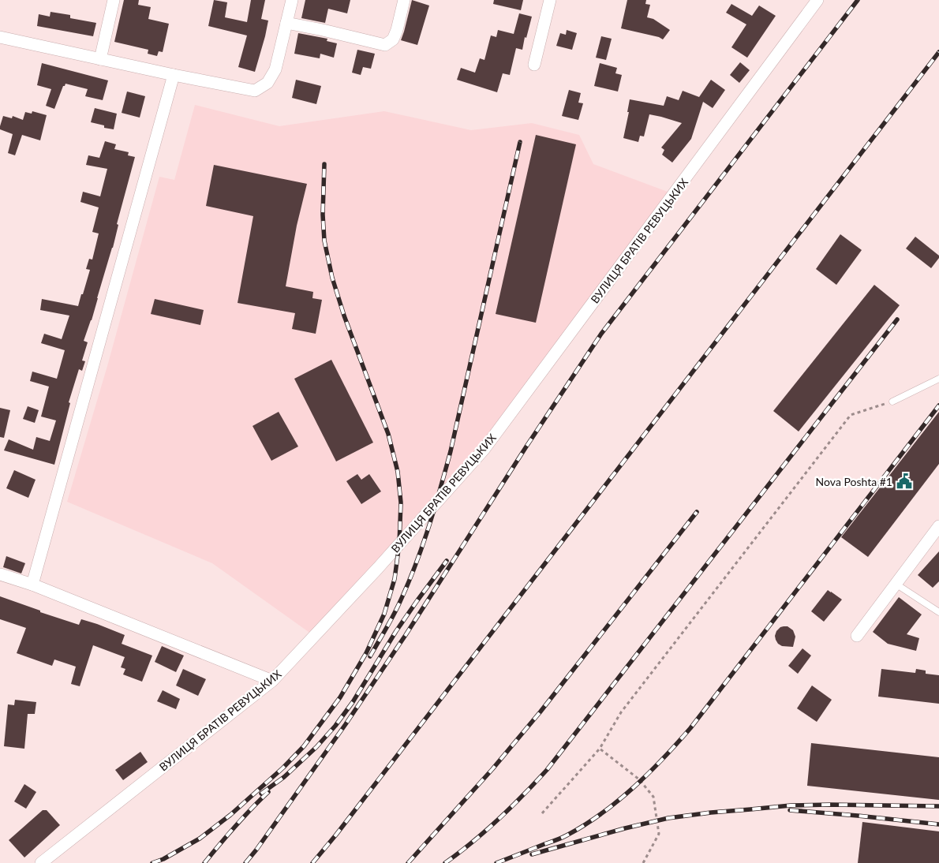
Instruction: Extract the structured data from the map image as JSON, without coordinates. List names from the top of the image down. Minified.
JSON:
{"streets":{"street":["ВУЛИЦЯ БРАТІВ РЕВУЦЬКИХ"]},"places":{"public building":["Nova Poshta #1"]}}
